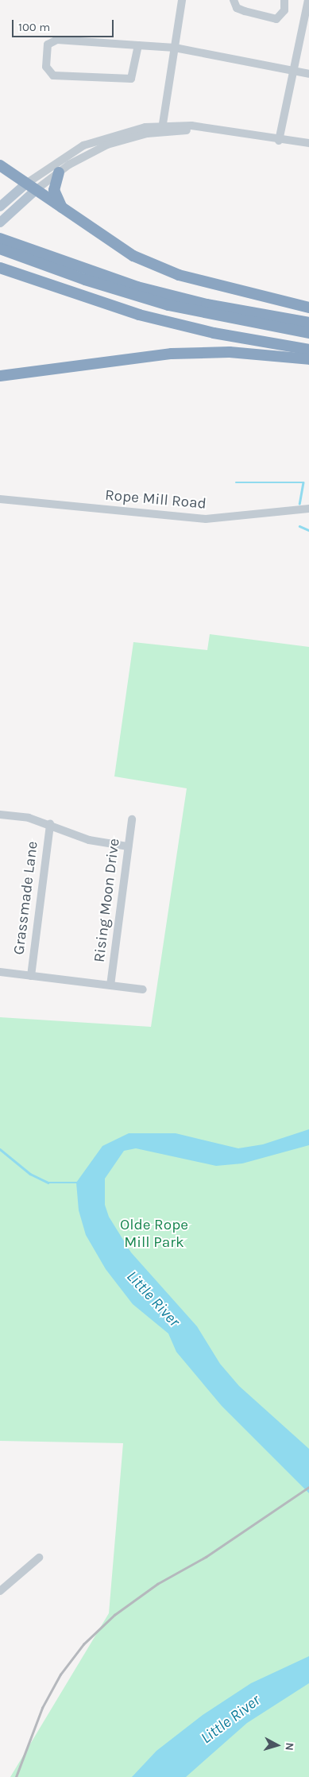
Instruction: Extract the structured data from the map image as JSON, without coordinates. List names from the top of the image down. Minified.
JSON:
{"streets":{"street":["Rope Mill Road","Grassmade Lane","Rising Moon Drive"]},"water":["Little River"],"parks":["Olde Rope Mill Park"],"scale_bar":"100 m","north":"right"}
